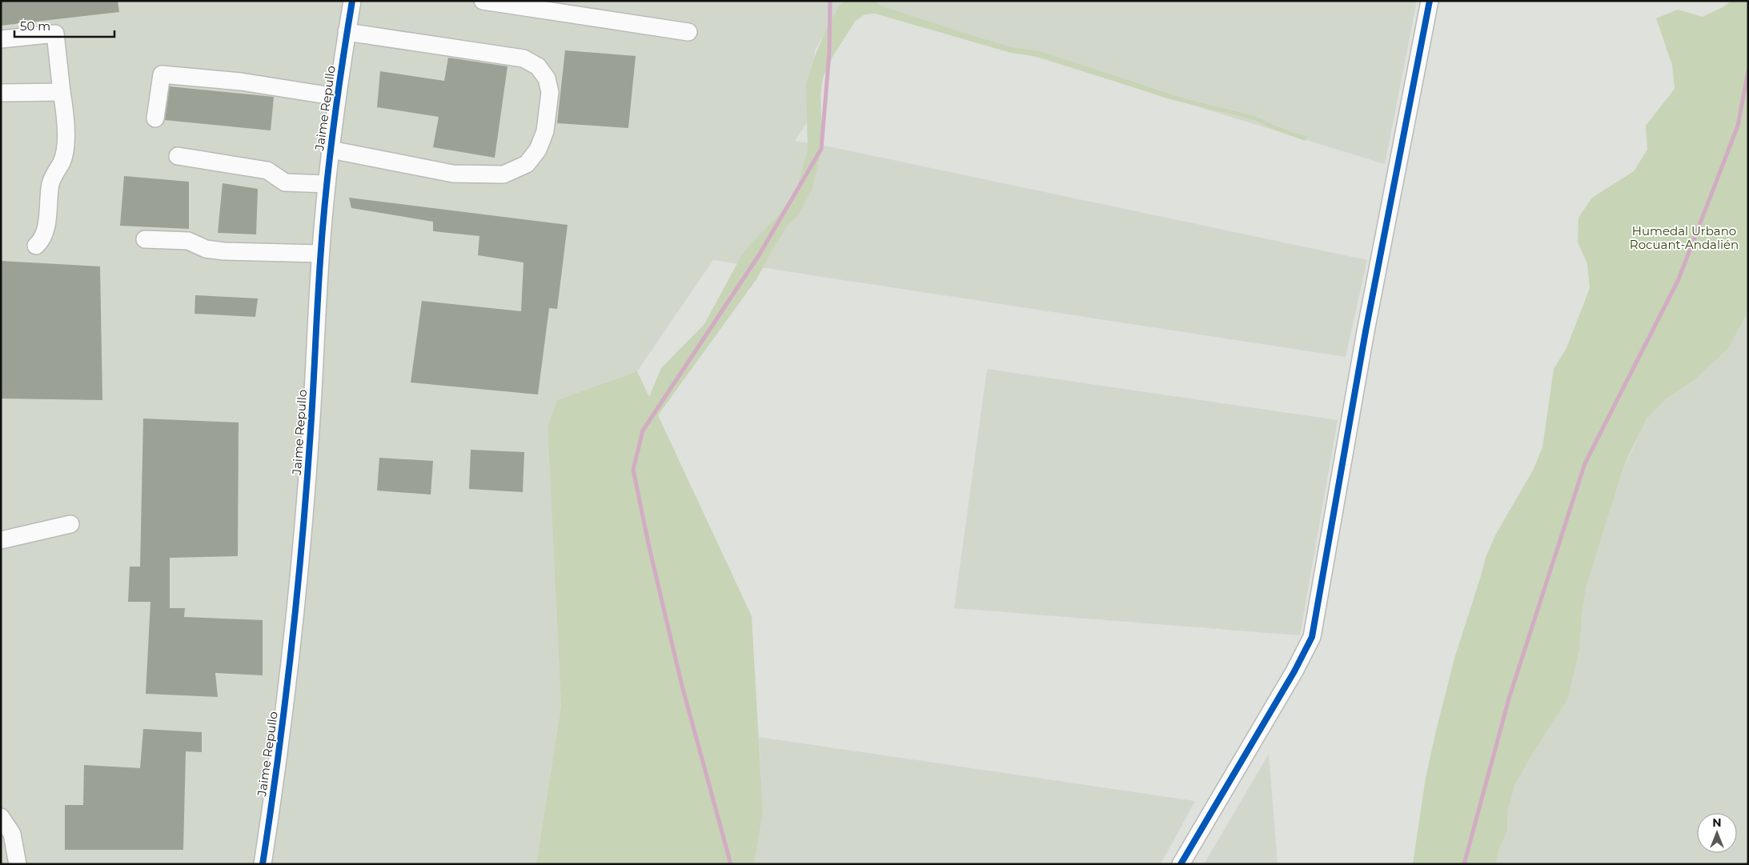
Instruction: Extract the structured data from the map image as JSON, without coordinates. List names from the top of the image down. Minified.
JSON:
{"streets":{"street":["Jaime Repullo"]},"parks":["Humedal Urbano Rocuant-Andalién"],"scale_bar":"50 m","north":"top"}
